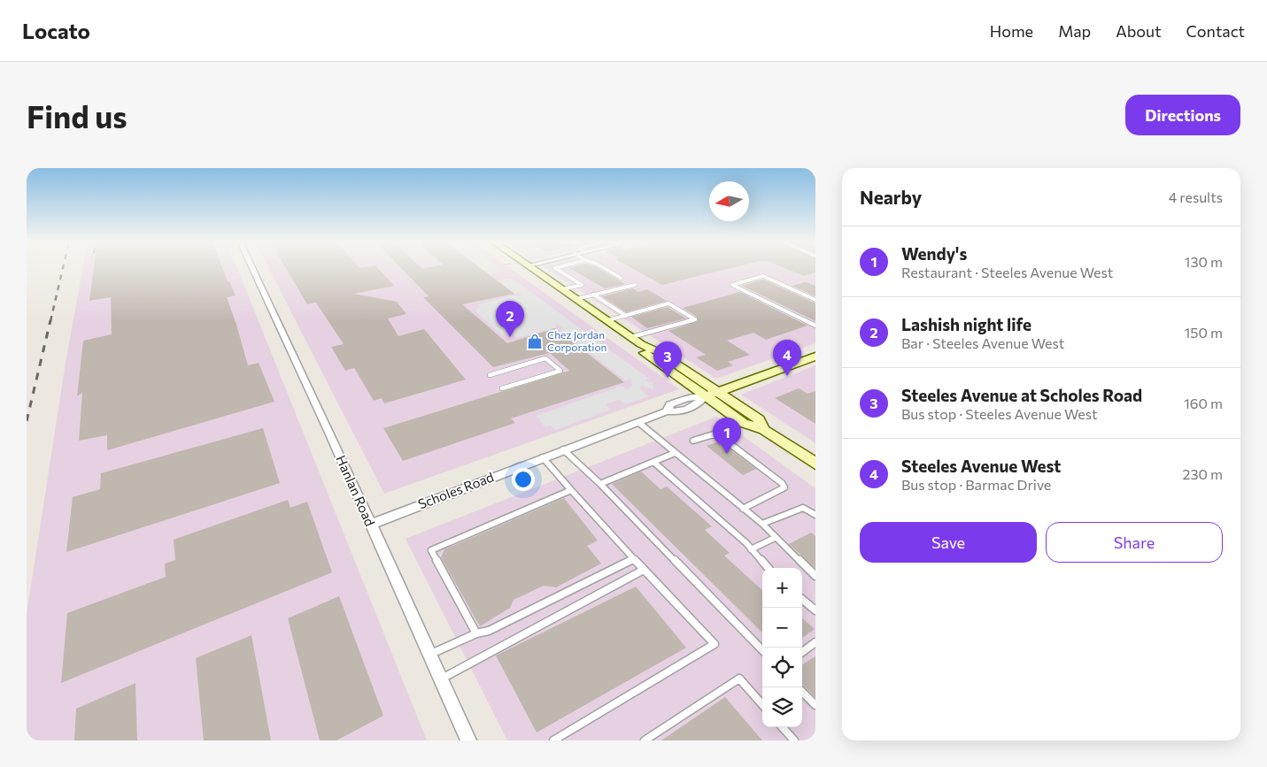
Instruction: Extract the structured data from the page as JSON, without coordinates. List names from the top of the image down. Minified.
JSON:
{"streets":{"street":["Hanlan Road","Scholes Road"]},"crossings":[["Hanlan Road","Scholes Road"]],"places":{"shop":["Chez Jordan Corporation"]},"north":"left","page":{"header":"Locato","nav":["Home","Map","About","Contact"],"buttons":["Directions",["Save","Share"]],"title":"Find us","heading":["Nearby","4 results"],"list":[{"mark":"1","name":"Wendy's","note":"Restaurant · Steeles Avenue West","value":"130 m"},{"mark":"2","name":"Lashish night life","note":"Bar · Steeles Avenue West","value":"150 m"},{"mark":"3","name":"Steeles Avenue at Scholes Road","note":"Bus stop · Steeles Avenue West","value":"160 m"},{"mark":"4","name":"Steeles Avenue West","note":"Bus stop · Barmac Drive","value":"230 m"}],"pins":["2","4","3","1"],"map_buttons":["+","−"]}}
